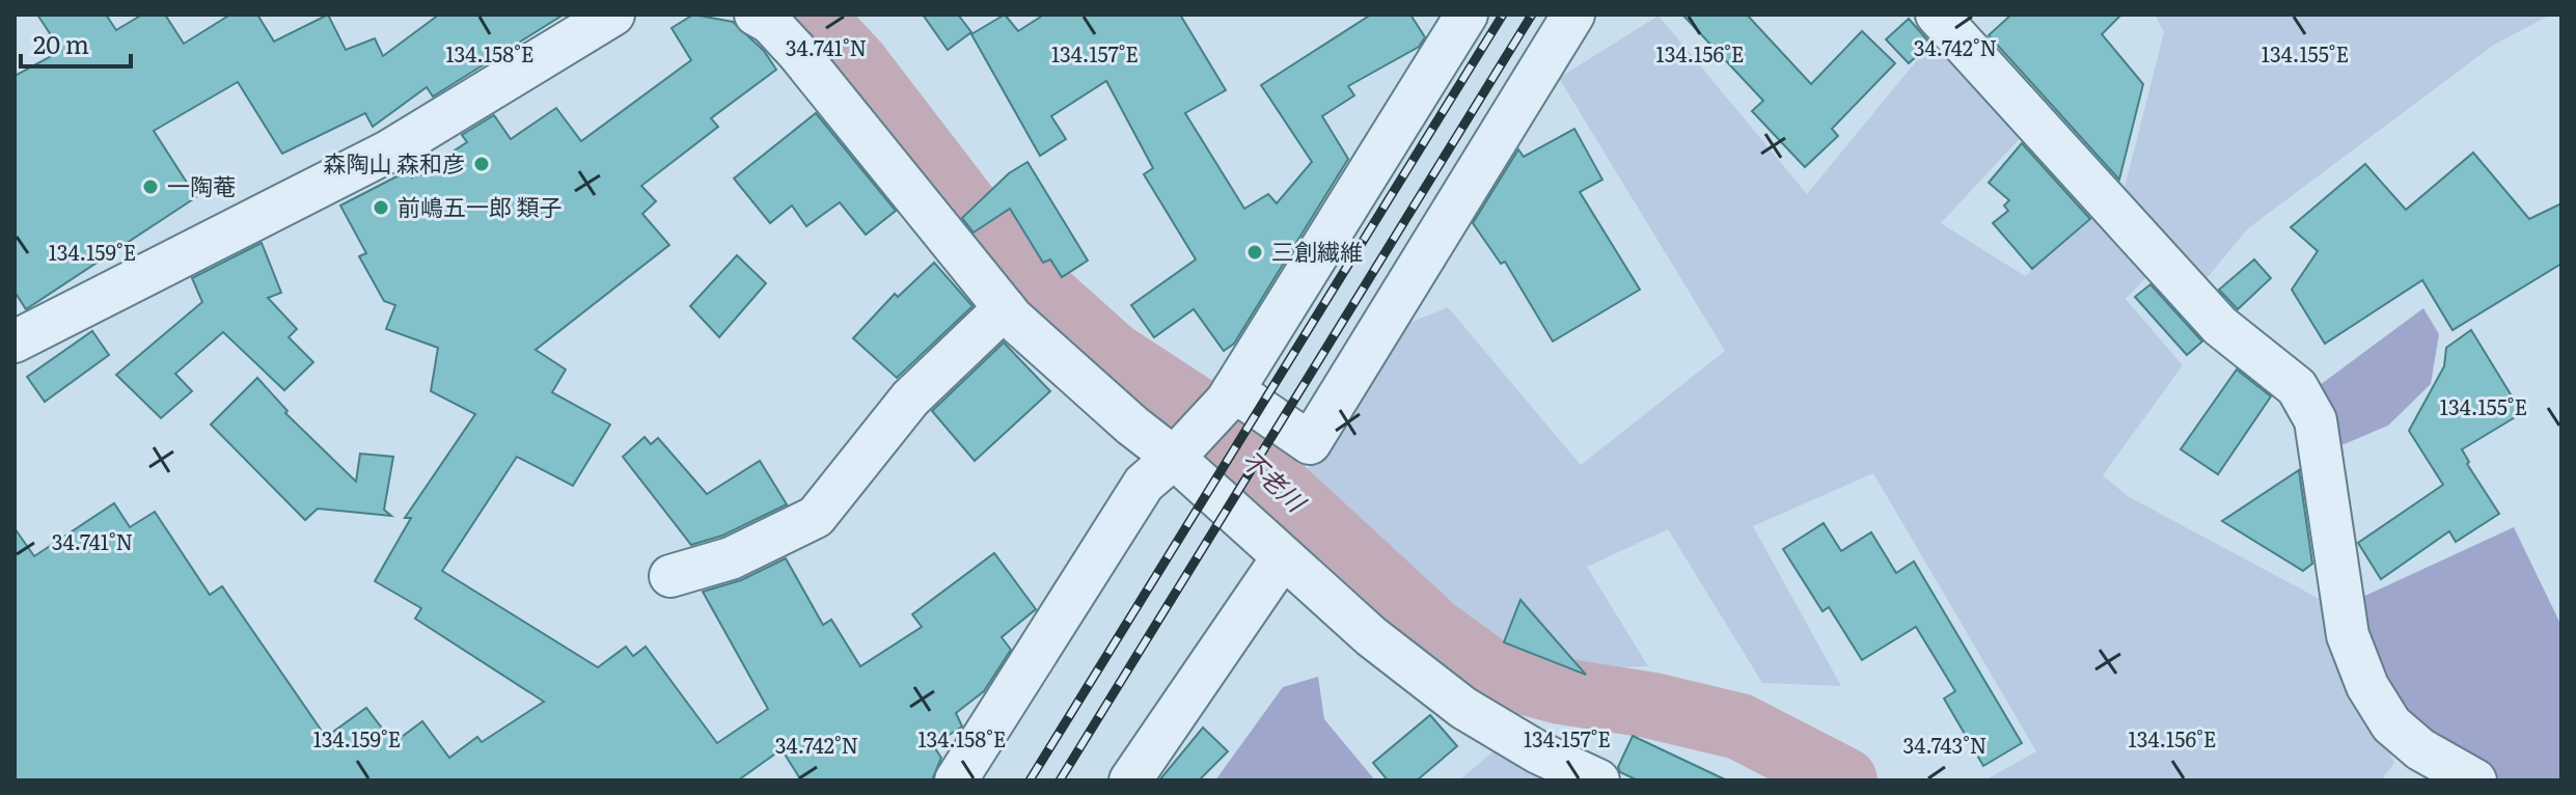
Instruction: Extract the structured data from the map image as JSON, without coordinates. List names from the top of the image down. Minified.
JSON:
{"water":["不老川"],"places":["森陶山 森和彦","一陶菴","前嶋五一郎 類子","三創繊維"],"scale_bar":"20 m","coordinates":["34.741°N","34.742°N","134.158°E","134.157°E","134.156°E","134.155°E","134.159°E","34.743°N"]}
